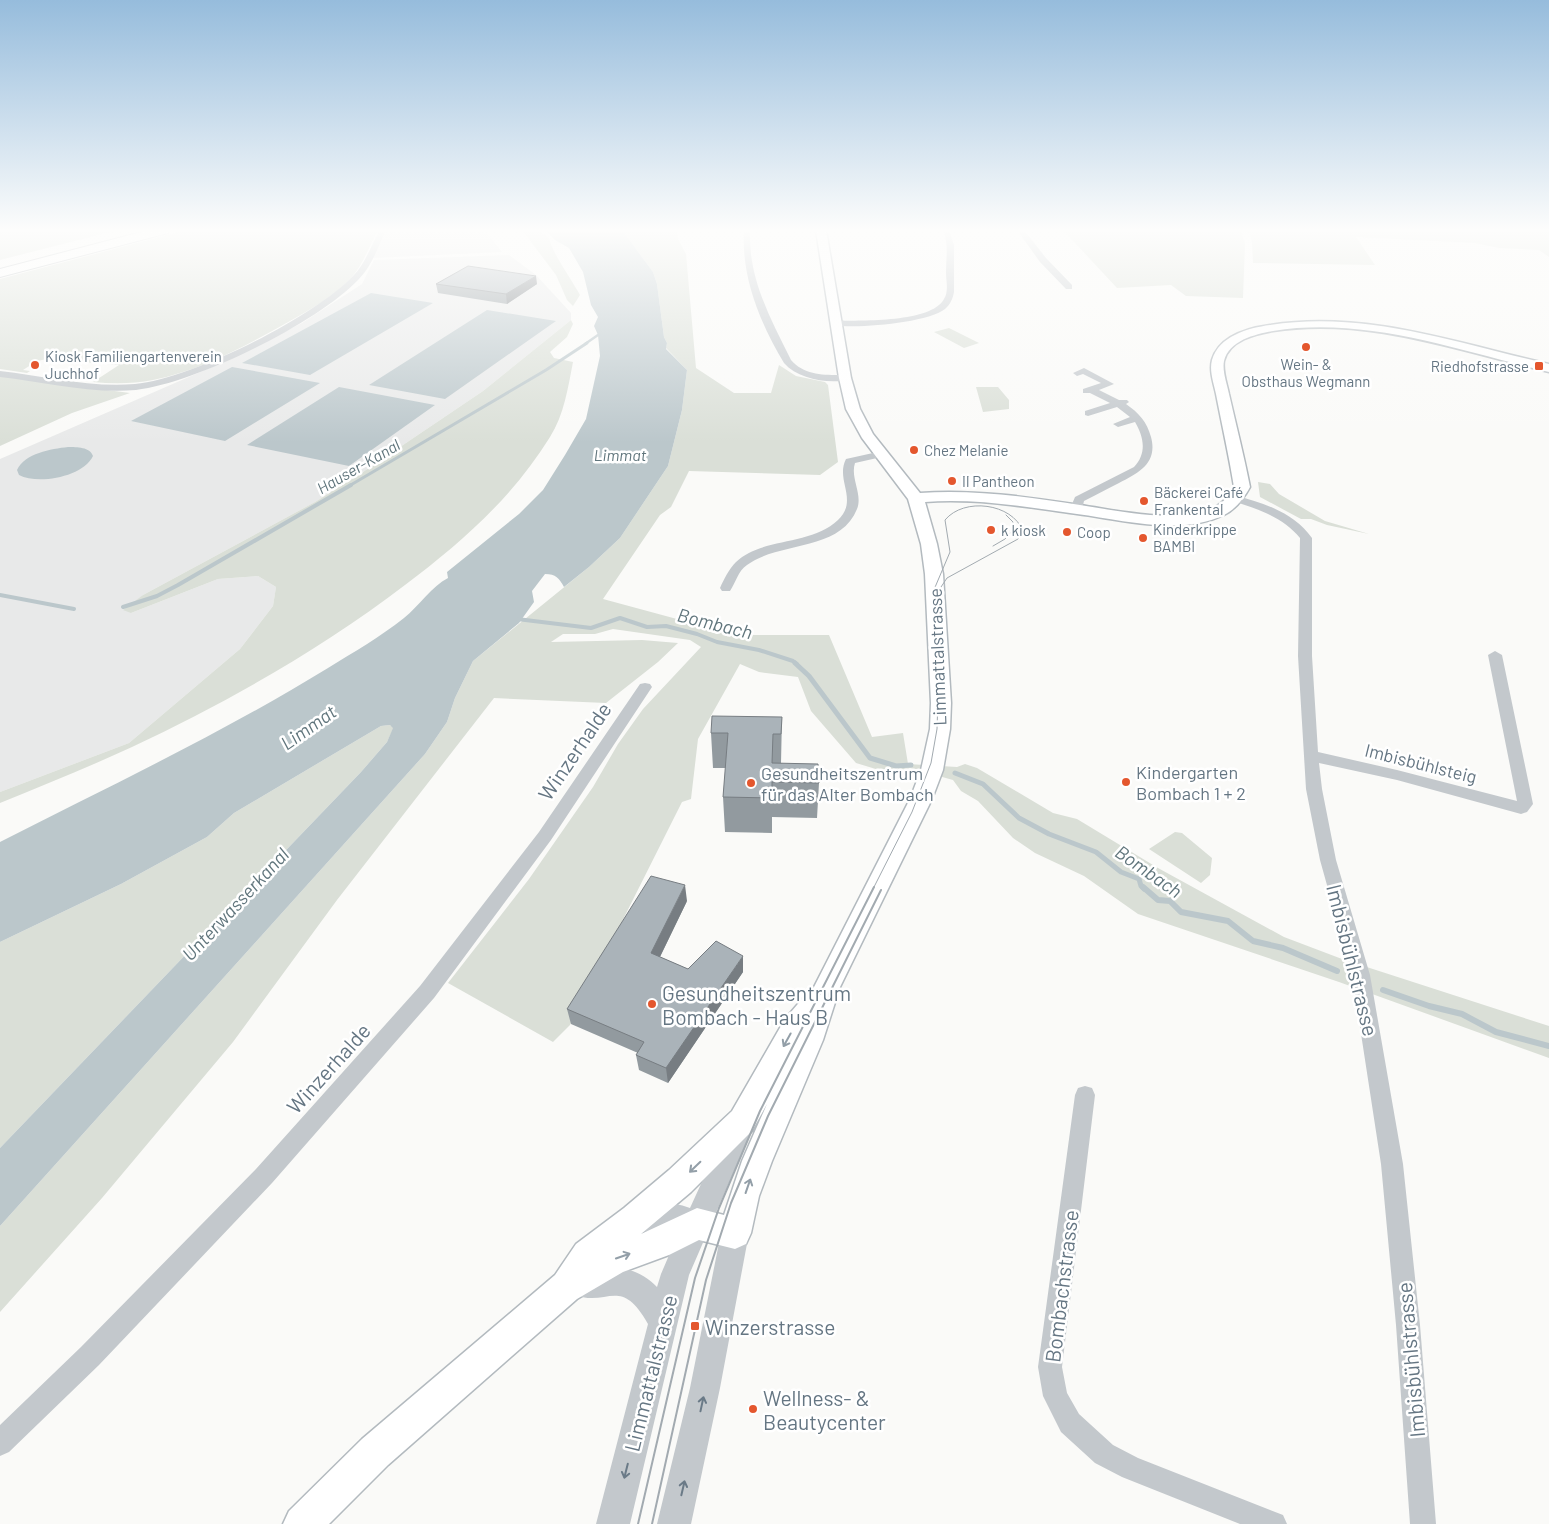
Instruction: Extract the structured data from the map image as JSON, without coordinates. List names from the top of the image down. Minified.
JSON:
{"streets":{"main road":["Limmattalstrasse"],"street":["Winzerhalde","Imbisbühlsteig","Imbisbühlstrasse","Bombachstrasse"]},"crossings":[["Imbisbühlsteig","Imbisbühlstrasse"]],"water":["Limmat","Hauser-Kanal","Bombach","Unterwasserkanal"],"places":{"other":["Wein- & Obsthaus Wegmann","Kiosk Familiengartenverein Juchhof","Chez Melanie","Il Pantheon","Bäckerei Café Frankental","k kiosk","Coop","Kinderkrippe BAMBI","Kindergarten Bombach 1 + 2","Gesundheitszentrum für das Alter Bombach","Gesundheitszentrum Bombach - Haus B","Wellness- & Beautycenter"],"transit":["Riedhofstrasse","Winzerstrasse"]}}
